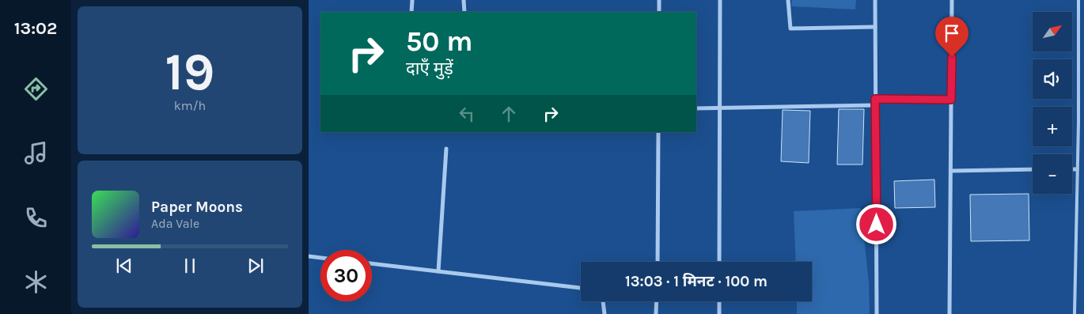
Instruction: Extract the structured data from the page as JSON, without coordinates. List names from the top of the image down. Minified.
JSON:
{"north":"top right","page":{"tabs":"13:02","tile":["19","km/h"],"map_buttons":["+","−"],"turn":["50 m","दाएँ मुड़ें"],"song":["Paper Moons","Ada Vale"],"limit":"30","trip":"13:03 · 1 मिनट · 100 m"}}
